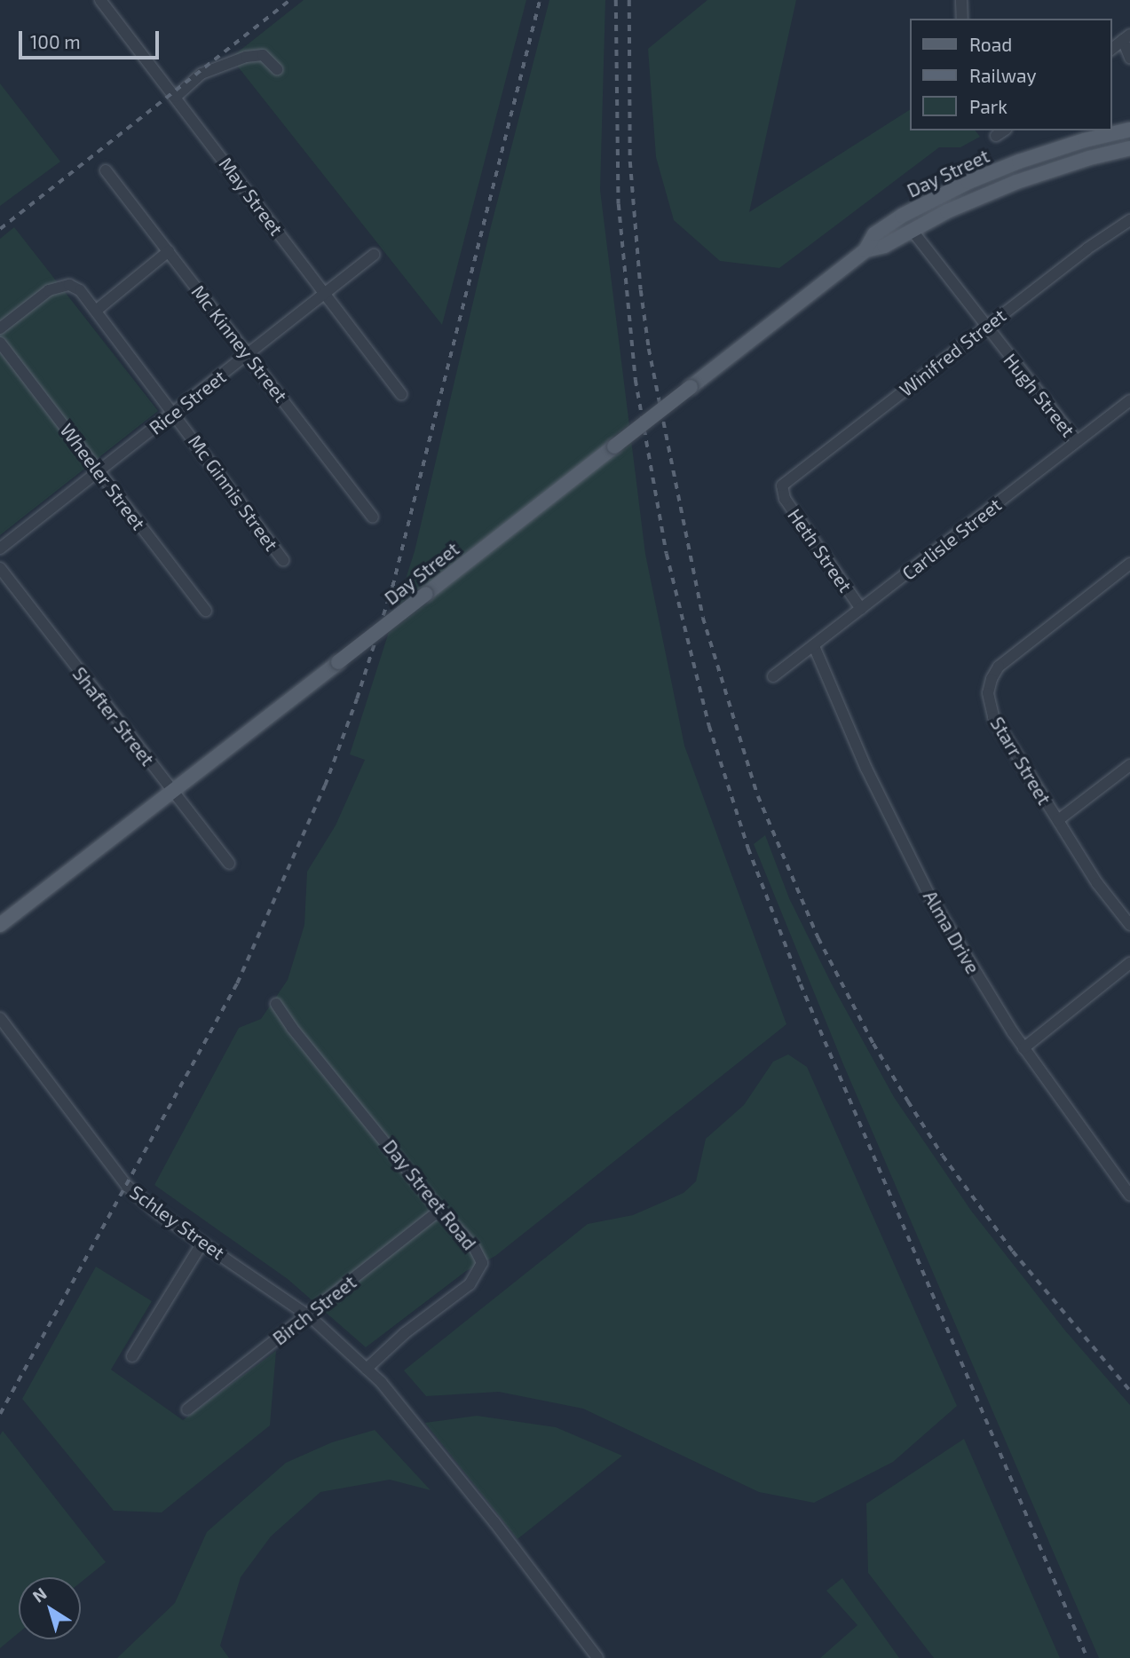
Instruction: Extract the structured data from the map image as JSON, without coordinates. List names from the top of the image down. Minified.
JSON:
{"streets":{"main road":["Day Street"],"street":["May Street","Mc Kinney Street","Winifred Street","Hugh Street","Rice Street","Wheeler Street","Mc Ginnis Street","Carlisle Street","Heth Street","Shafter Street","Starr Street","Alma Drive","Day Street Road","Schley Street","Birch Street"]},"crossings":[["Day Street","Hugh Street"],["Day Street","Shafter Street"],["May Street","Rice Street"],["Mc Kinney Street","Rice Street"],["Winifred Street","Hugh Street"],["Winifred Street","Heth Street"],["Hugh Street","Carlisle Street"],["Rice Street","Wheeler Street"],["Rice Street","Mc Ginnis Street"],["Carlisle Street","Heth Street"],["Carlisle Street","Alma Drive"],["Day Street Road","Schley Street"],["Day Street Road","Birch Street"],["Schley Street","Birch Street"]],"legend":["Road","Railway","Park"],"scale_bar":"100 m","north":"top left"}
